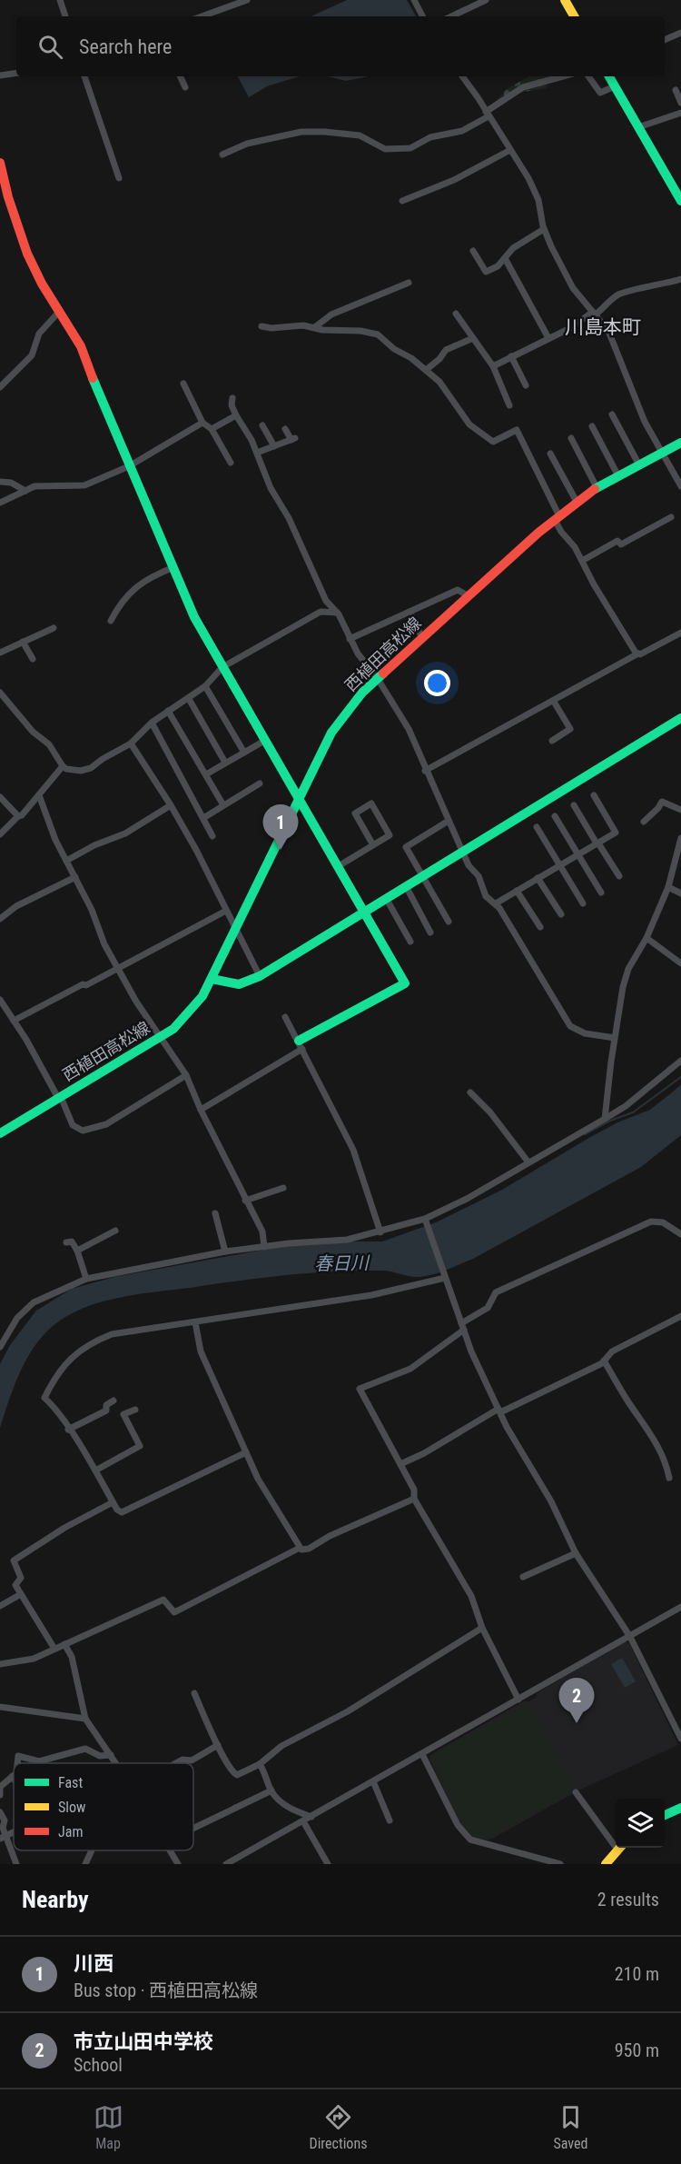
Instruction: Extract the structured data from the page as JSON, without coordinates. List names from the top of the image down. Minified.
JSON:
{"streets":{"main road":["西植田高松線"]},"districts":["川島本町"],"water":["春日川"],"legend":["Fast","Slow","Jam"],"page":{"search":"Search here","pins":["1","2"],"heading":["Nearby","2 results"],"list":[{"mark":"1","name":"川西","note":"Bus stop · 西植田高松線","value":"210 m"},{"mark":"2","name":"市立山田中学校","note":"School","value":"950 m"}],"nav":["Map","Directions","Saved"]}}
